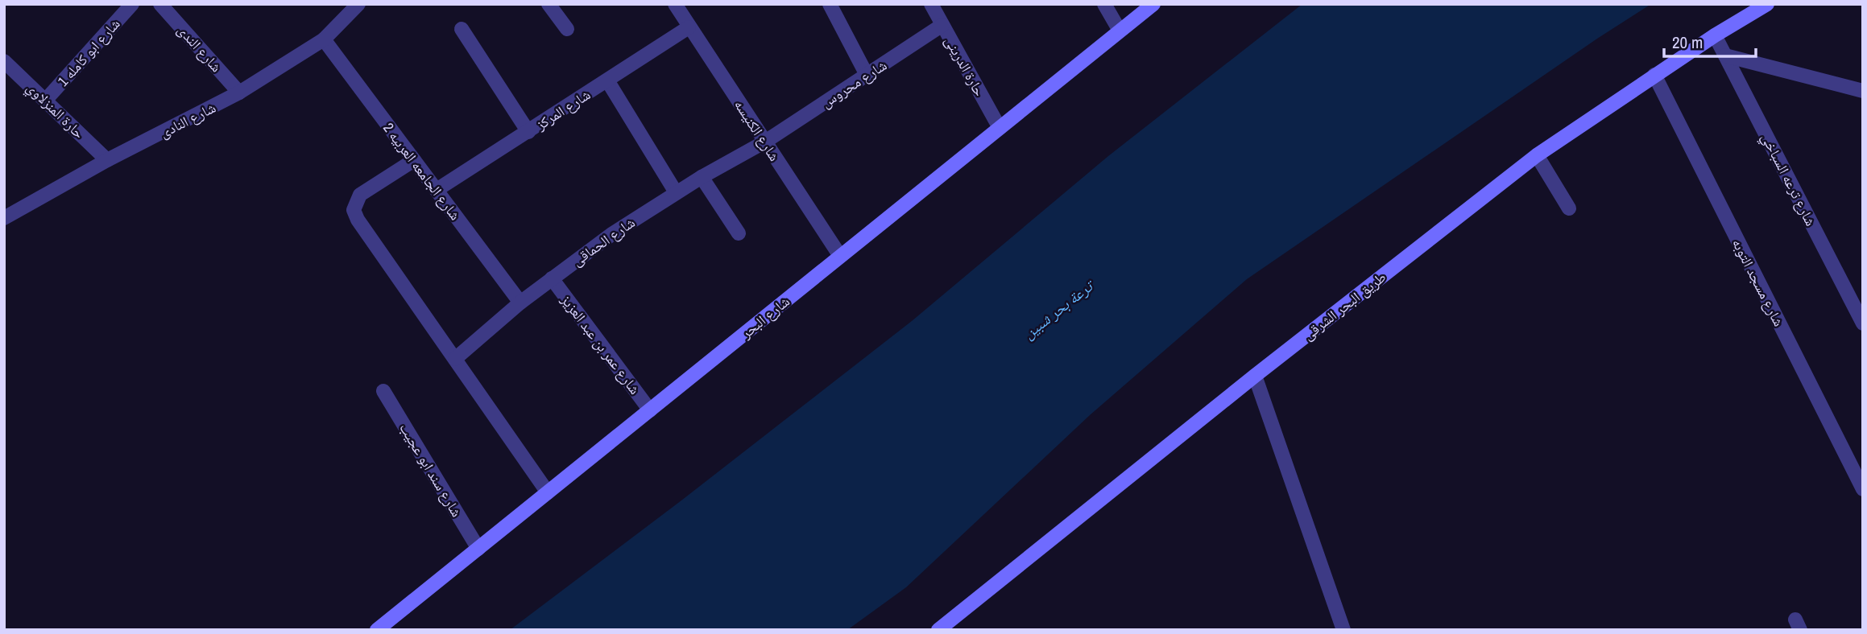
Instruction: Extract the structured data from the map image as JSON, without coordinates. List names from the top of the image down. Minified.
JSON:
{"streets":{"street":["شارع الندى","شارع ابو كامله 1","حارة الدرينى","شارع محروس","شارع المركز","حارة المنزلاوي","شارع النادى","شارع الكنيسه","شارع الجامعه العربيه 2","شارع ترعه السباخي","شارع الحماقى","شارع مسجد التوبه","طريق البحر الشرقى","شارع البحر","شارع عمر بن عبد العزيز","شارع سند ابو عجيب"]},"crossings":[["شارع الندى","شارع النادى"],["شارع ابو كامله 1","حارة المنزلاوي"],["حارة الدرينى","شارع محروس"],["حارة الدرينى","شارع البحر"],["شارع محروس","شارع الكنيسه"],["شارع محروس","شارع الحماقى"],["شارع المركز","شارع الكنيسه"],["شارع المركز","شارع الجامعه العربيه 2"],["حارة المنزلاوي","شارع النادى"],["شارع النادى","شارع الجامعه العربيه 2"],["شارع الكنيسه","شارع الحماقى"],["شارع الكنيسه","شارع البحر"],["شارع الجامعه العربيه 2","شارع الحماقى"],["شارع ترعه السباخي","طريق البحر الشرقى"],["شارع الحماقى","شارع عمر بن عبد العزيز"],["شارع مسجد التوبه","طريق البحر الشرقى"],["شارع البحر","شارع عمر بن عبد العزيز"],["شارع البحر","شارع سند ابو عجيب"]],"water":["ترعة بحر شبين"],"scale_bar":"20 m"}
